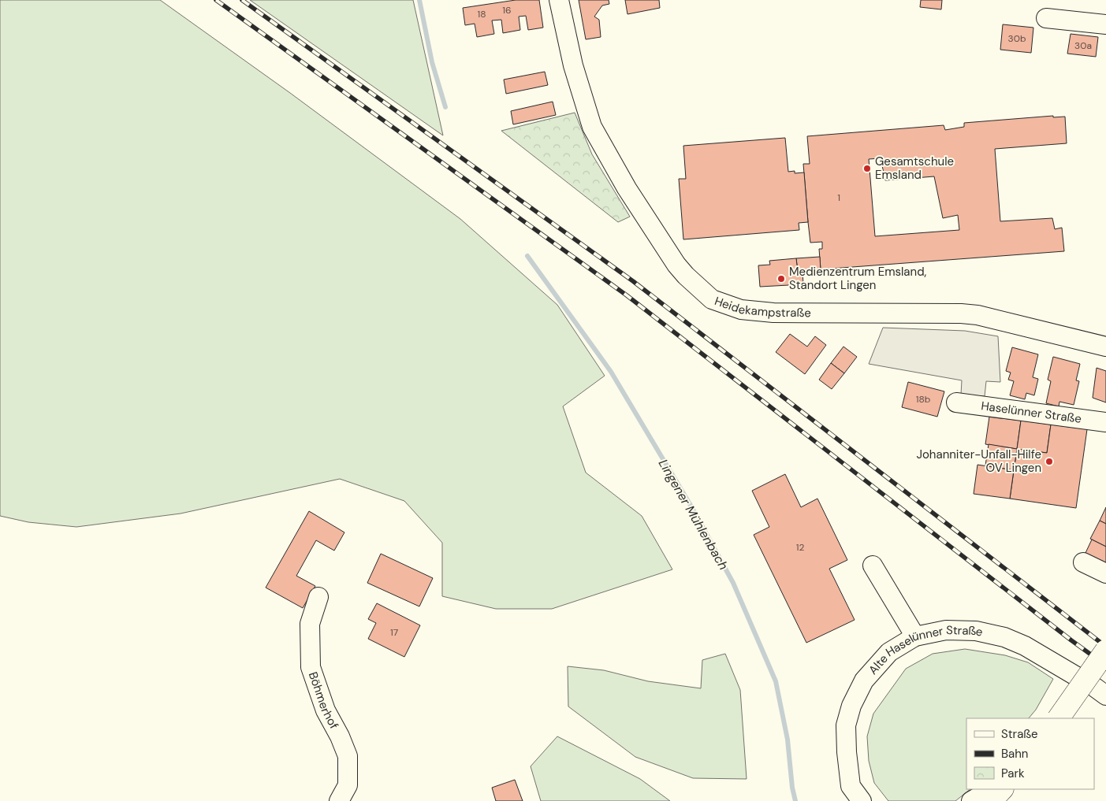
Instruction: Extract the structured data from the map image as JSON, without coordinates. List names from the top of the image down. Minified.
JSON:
{"streets":{"street":["Heidekampstraße","Haselünner Straße","Alte Haselünner Straße","Böhmerhof"]},"water":["Lingener Mühlenbach"],"places":["Gesamtschule Emsland","Medienzentrum Emsland, Standort Lingen","Johanniter-Unfall-Hilfe OV Lingen"],"house_numbers":["16","18","30b","30a","1","18b","12","17"],"legend":["Straße","Bahn","Park"]}
